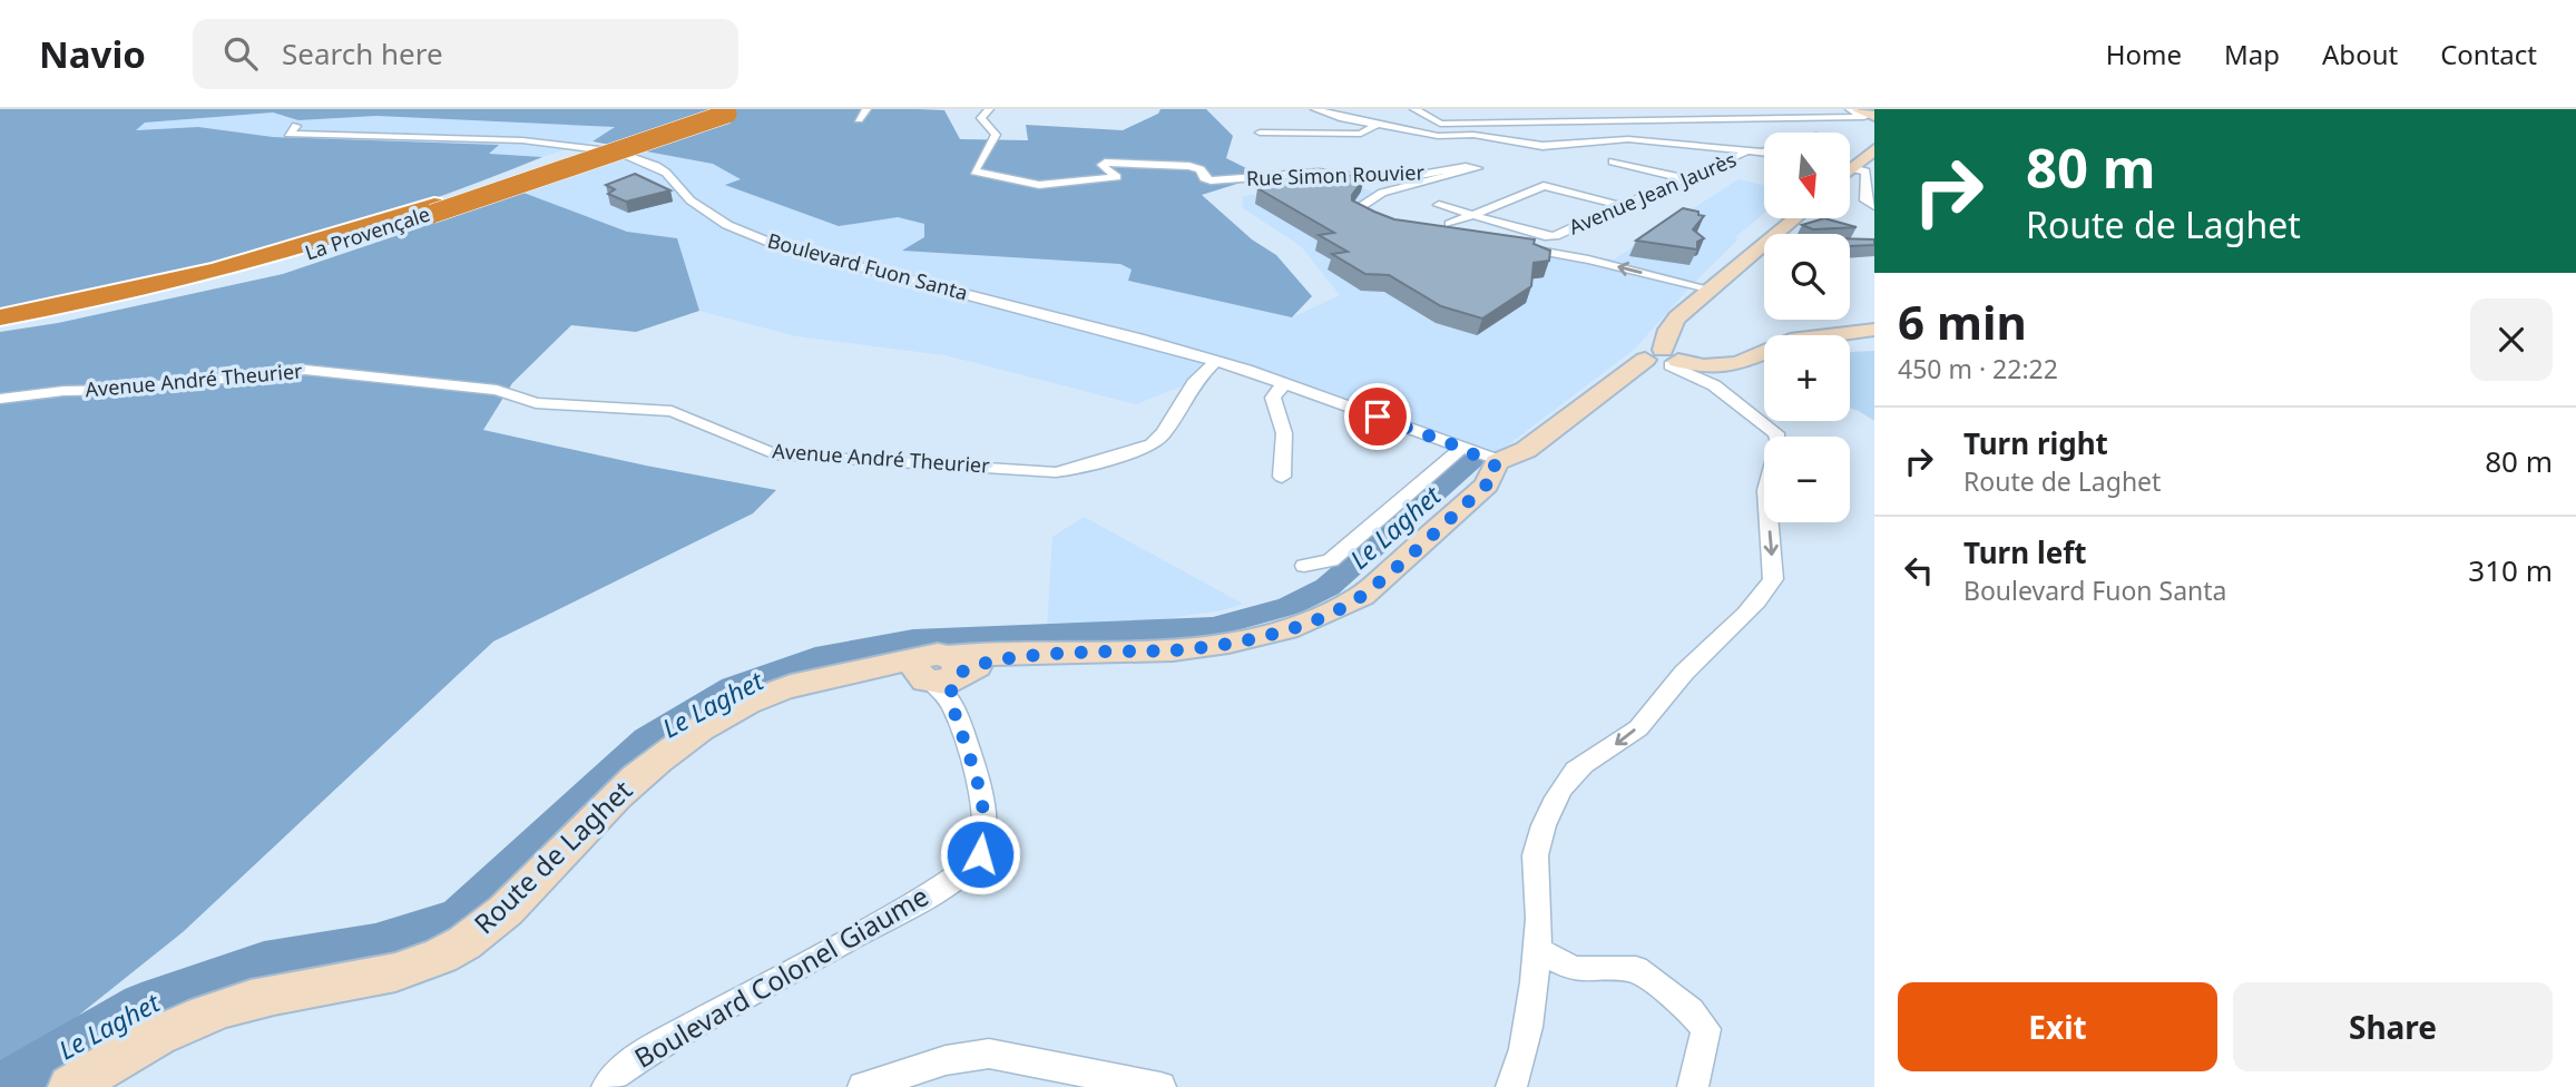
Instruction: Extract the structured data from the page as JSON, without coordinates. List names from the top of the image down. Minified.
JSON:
{"streets":{"highway":["La Provençale"],"main road":["Route de Laghet"],"street":["Rue Simon Rouvier","Avenue Jean Jaurès","Boulevard Fuon Santa","Avenue André Theurier","Boulevard Colonel Giaume"]},"crossings":[["Boulevard Fuon Santa","Avenue André Theurier"],["Boulevard Fuon Santa","Route de Laghet"],["Route de Laghet","Boulevard Colonel Giaume"]],"water":["Le Laghet"],"north":"bottom","page":{"header":"Navio","search":"Search here","nav":["Home","Map","About","Contact"],"turn":["80 m","Route de Laghet"],"map_buttons":["+","−"],"heading":["6 min","450 m · 22:22"],"list":[{"name":"Turn right","note":"Route de Laghet","value":"80 m"},{"name":"Turn left","note":"Boulevard Fuon Santa","value":"310 m"}],"buttons":["Exit","Share"]}}
